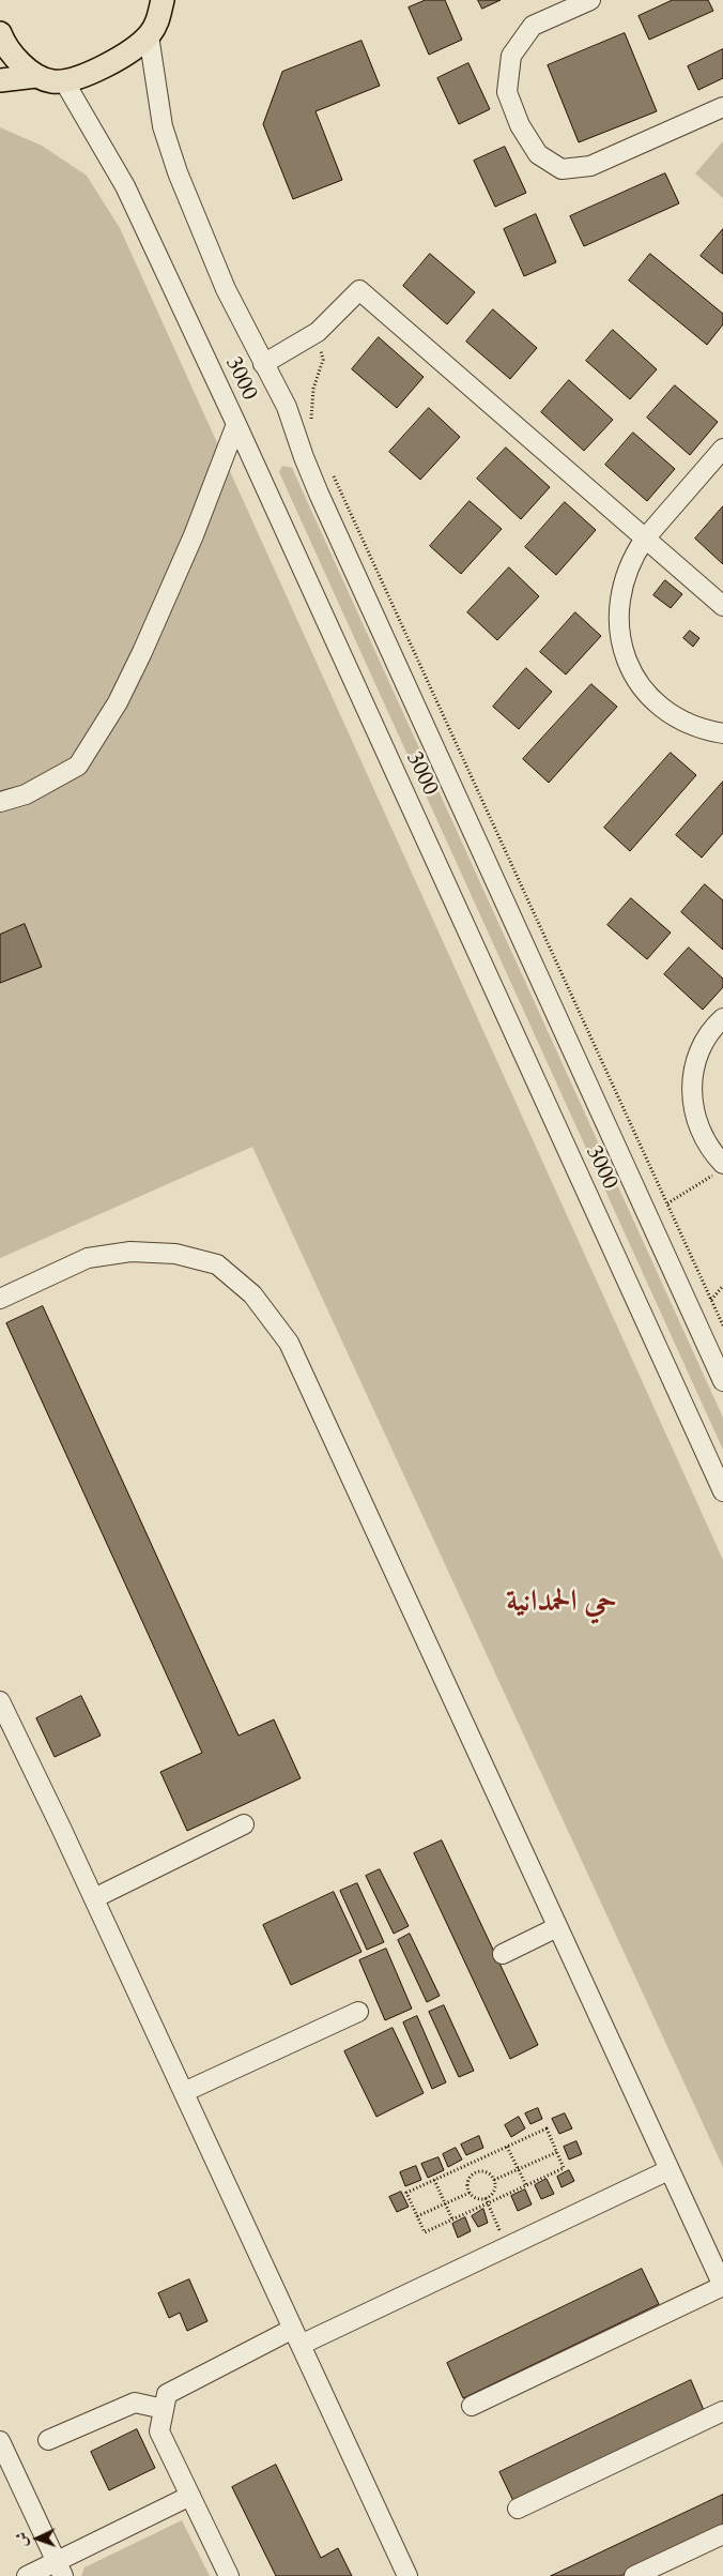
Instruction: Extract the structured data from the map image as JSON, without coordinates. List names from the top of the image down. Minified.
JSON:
{"streets":{"street":["3000"]},"districts":["حي الحمدانية"],"north":"left"}
